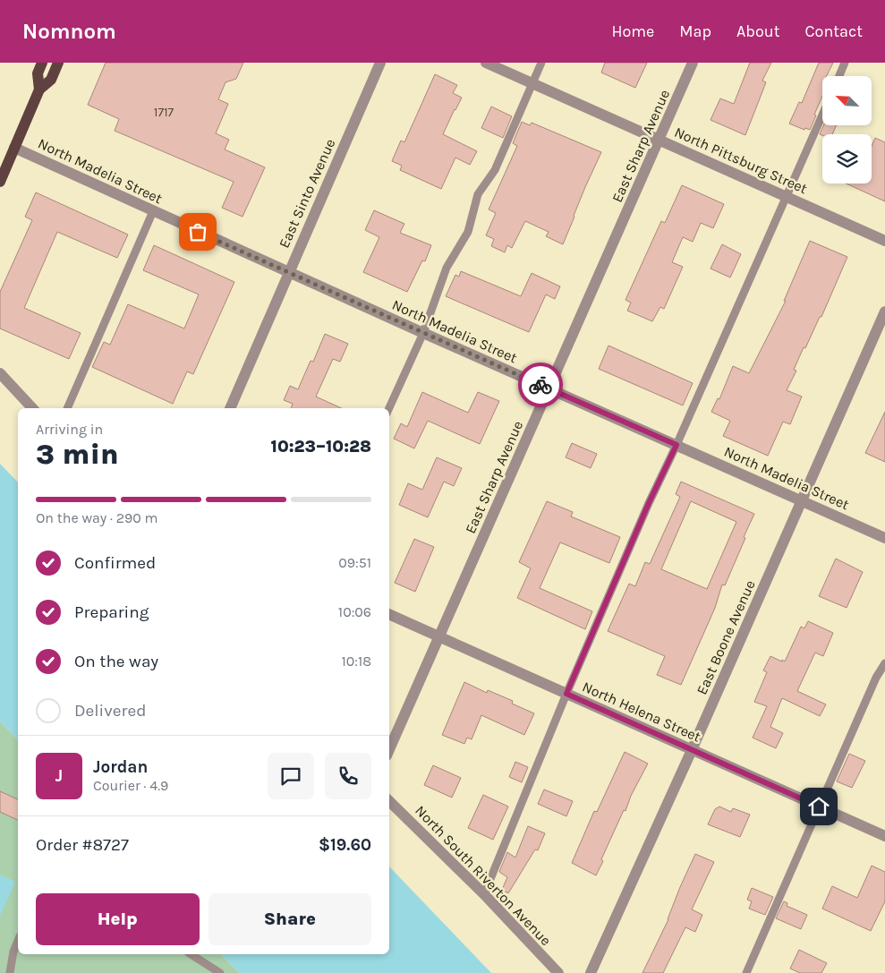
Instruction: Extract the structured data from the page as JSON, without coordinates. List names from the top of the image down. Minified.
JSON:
{"streets":{"street":["East Sharp Avenue","North Pittsburg Street","North Madelia Street","East Sinto Avenue","East Boone Avenue","North Helena Street","North South Riverton Avenue"]},"crossings":[["East Sharp Avenue","North Pittsburg Street"],["East Sharp Avenue","North Madelia Street"],["East Sharp Avenue","North Helena Street"],["North Madelia Street","East Sinto Avenue"],["North Madelia Street","East Boone Avenue"],["East Boone Avenue","North Helena Street"]],"house_numbers":["1717"],"north":"top left","page":{"header":"Nomnom","nav":["Home","Map","About","Contact"],"heading":["3 min","Arriving in","10:23–10:28"],"panel":["Jordan","Courier · 4.9","Order #8727","$19.60"],"bar":"On the way · 290 m","list":[["Confirmed","09:51"],["Preparing","10:06"],["On the way","10:18"],"Delivered"],"round":"J","buttons":["Help","Share"]}}
